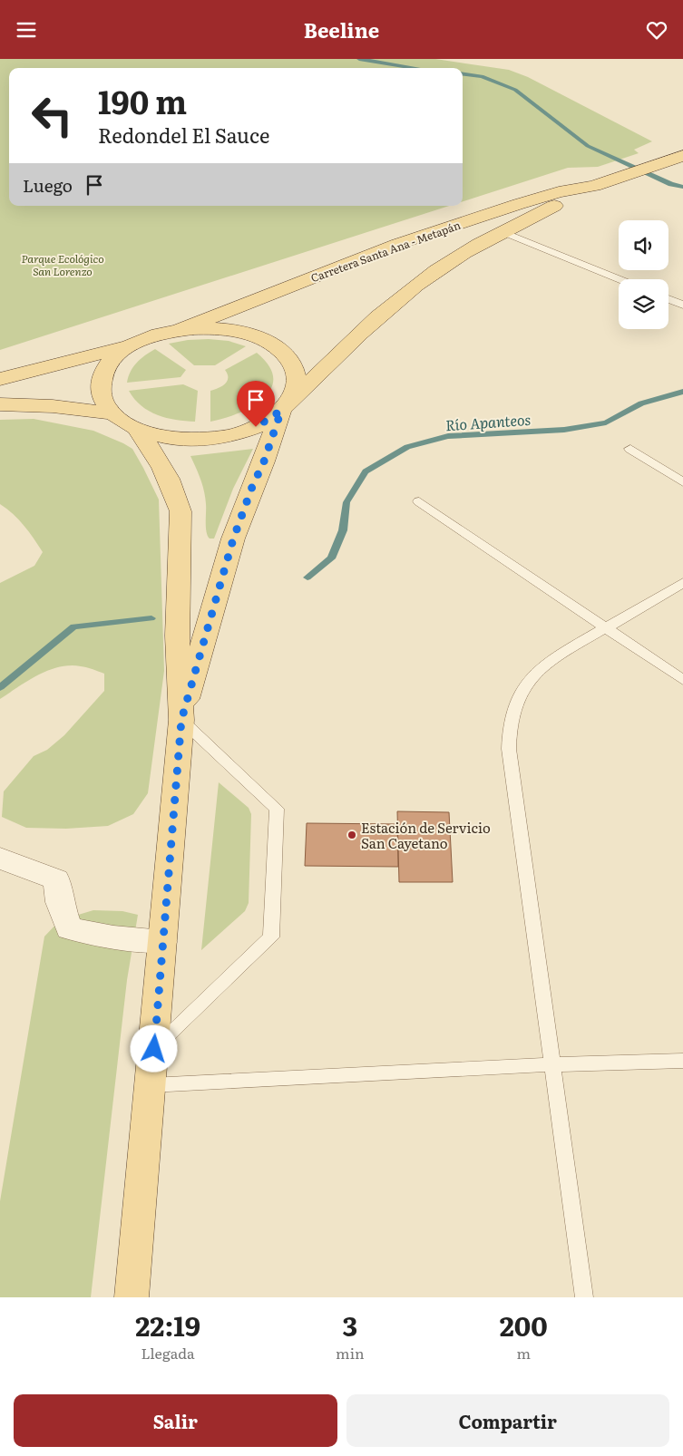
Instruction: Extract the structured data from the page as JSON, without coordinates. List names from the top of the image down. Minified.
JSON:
{"streets":{"main road":["Carretera Santa Ana - Metapán"]},"water":["Río Apanteos"],"parks":["Parque Ecológico San Lorenzo"],"places":["Estación de Servicio San Cayetano"],"page":{"header":"Beeline","turn":["190 m","Redondel El Sauce"],"then":"Luego","eta":["22:19","Llegada","3","min","200","m"],"buttons":["Salir","Compartir"]}}
